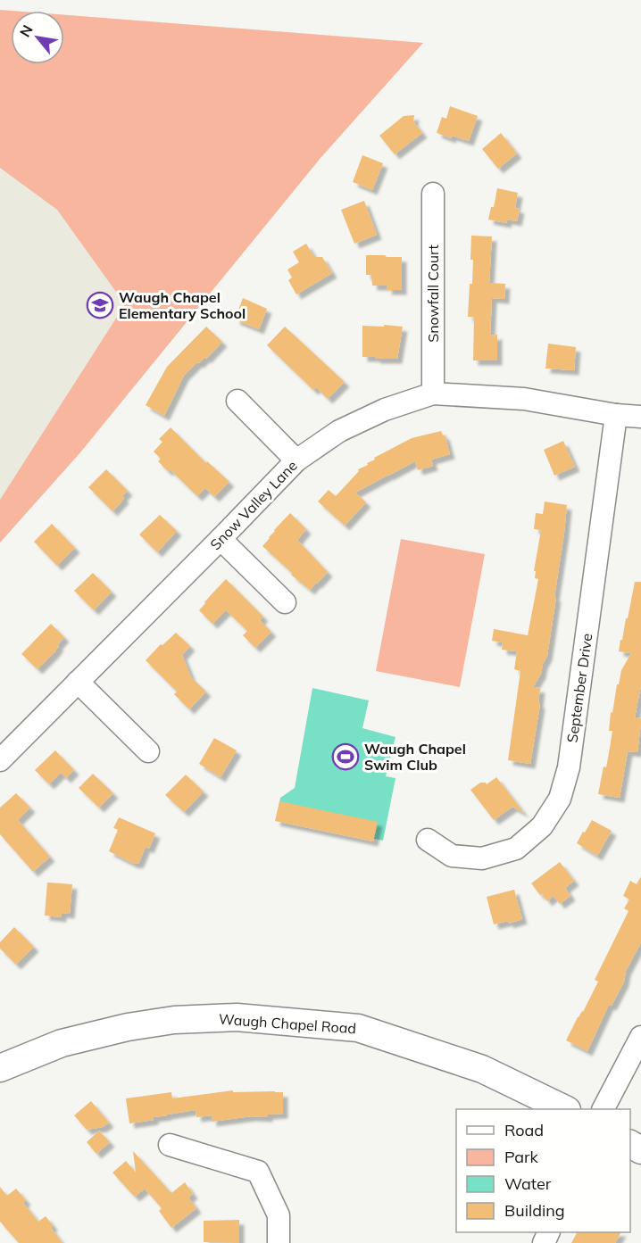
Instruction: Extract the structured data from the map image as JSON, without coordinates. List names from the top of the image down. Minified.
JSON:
{"streets":{"main road":["Waugh Chapel Road"],"street":["Snowfall Court","Snow Valley Lane","September Drive"]},"crossings":[["Snowfall Court","Snow Valley Lane"],["Snow Valley Lane","September Drive"]],"places":{"school or university":["Waugh Chapel Elementary School"],"sports":["Waugh Chapel Swim Club"]},"legend":["Road","Park","Water","Building"],"north":"top left"}
